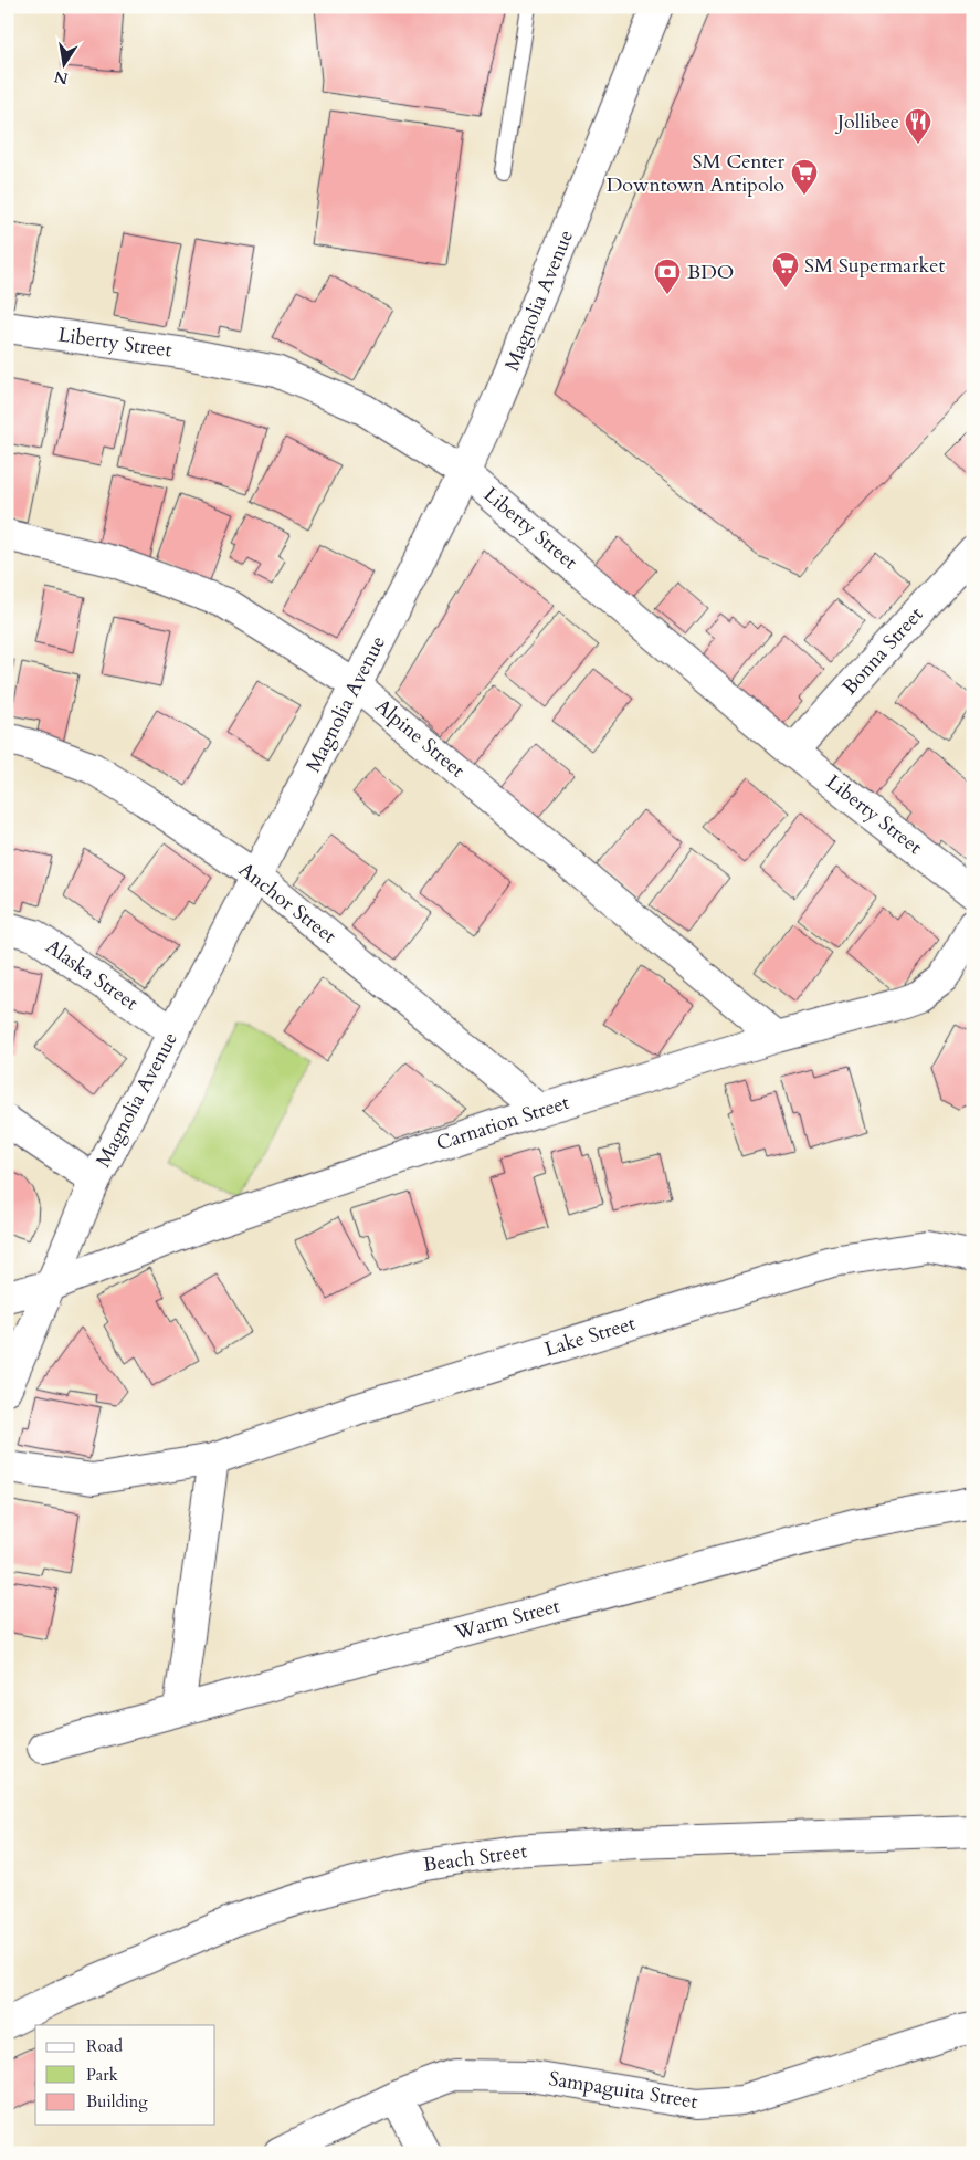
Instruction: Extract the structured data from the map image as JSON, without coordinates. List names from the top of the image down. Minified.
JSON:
{"streets":{"street":["Magnolia Avenue","Liberty Street","Bonna Street","Alpine Street","Anchor Street","Alaska Street","Carnation Street","Lake Street","Warm Street","Beach Street","Sampaguita Street"]},"crossings":[["Magnolia Avenue","Liberty Street"],["Magnolia Avenue","Alpine Street"],["Magnolia Avenue","Anchor Street"],["Magnolia Avenue","Alaska Street"],["Magnolia Avenue","Carnation Street"],["Liberty Street","Bonna Street"],["Alpine Street","Carnation Street"],["Anchor Street","Carnation Street"]],"places":{"restaurant":["Jollibee"],"supermarket":["SM Center Downtown Antipolo","SM Supermarket"],"bank":["BDO"]},"legend":["Road","Park","Building"],"north":"bottom"}
